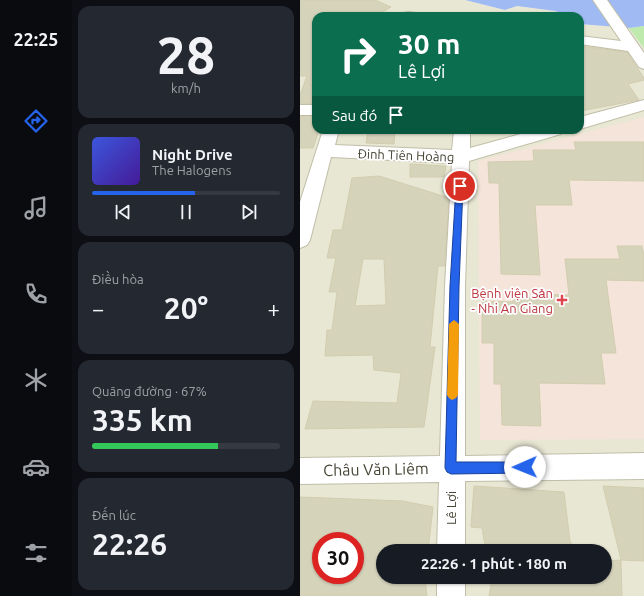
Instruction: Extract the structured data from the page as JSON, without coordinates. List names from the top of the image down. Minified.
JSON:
{"streets":{"street":["Đinh Tiên Hoàng","Châu Văn Liêm","Lê Lợi"]},"crossings":[["Đinh Tiên Hoàng","Lê Lợi"],["Châu Văn Liêm","Lê Lợi"]],"places":{"health":["Bệnh viện Sản - Nhi An Giang"]},"page":{"tabs":"22:25","tile":[["28","km/h"],"Điều hòa",["Quãng đường · 67%","335 km"],["Đến lúc","22:26"]],"turn":["30 m","Lê Lợi"],"then":"Sau đó","song":["Night Drive","The Halogens"],"heat":["−","20°","+"],"limit":"30","trip":"22:26 · 1 phút · 180 m"}}
